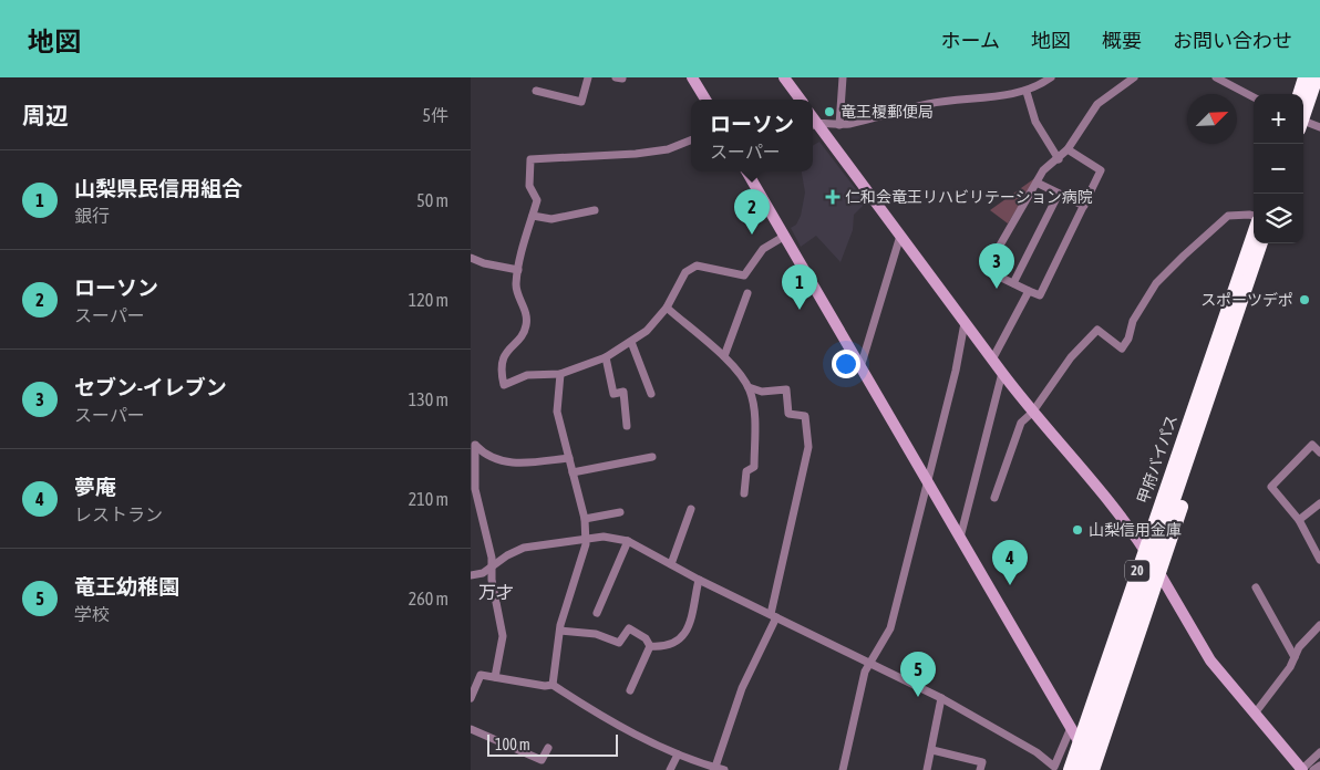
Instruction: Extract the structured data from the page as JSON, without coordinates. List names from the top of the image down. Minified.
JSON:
{"streets":{"highway":["甲府バイパス","20"]},"districts":["万才"],"places":{"other":["竜王榎郵便局","スポーツデポ","山梨信用金庫"],"health":["仁和会竜王リハビリテーション病院"]},"scale_bar":"100 m","north":"top right","page":{"header":"地図","nav":["ホーム","地図","概要","お問い合わせ"],"heading":["周辺","5件"],"map_buttons":["+","−"],"popup":["ローソン","スーパー"],"list":[{"mark":"1","name":"山梨県民信用組合","note":"銀行","value":"50 m"},{"mark":"2","name":"ローソン","note":"スーパー","value":"120 m"},{"mark":"3","name":"セブン-イレブン","note":"スーパー","value":"130 m"},{"mark":"4","name":"夢庵","note":"レストラン","value":"210 m"},{"mark":"5","name":"竜王幼稚園","note":"学校","value":"260 m"}],"pins":["2","3","1","4","5"],"scale":"100 m"}}
